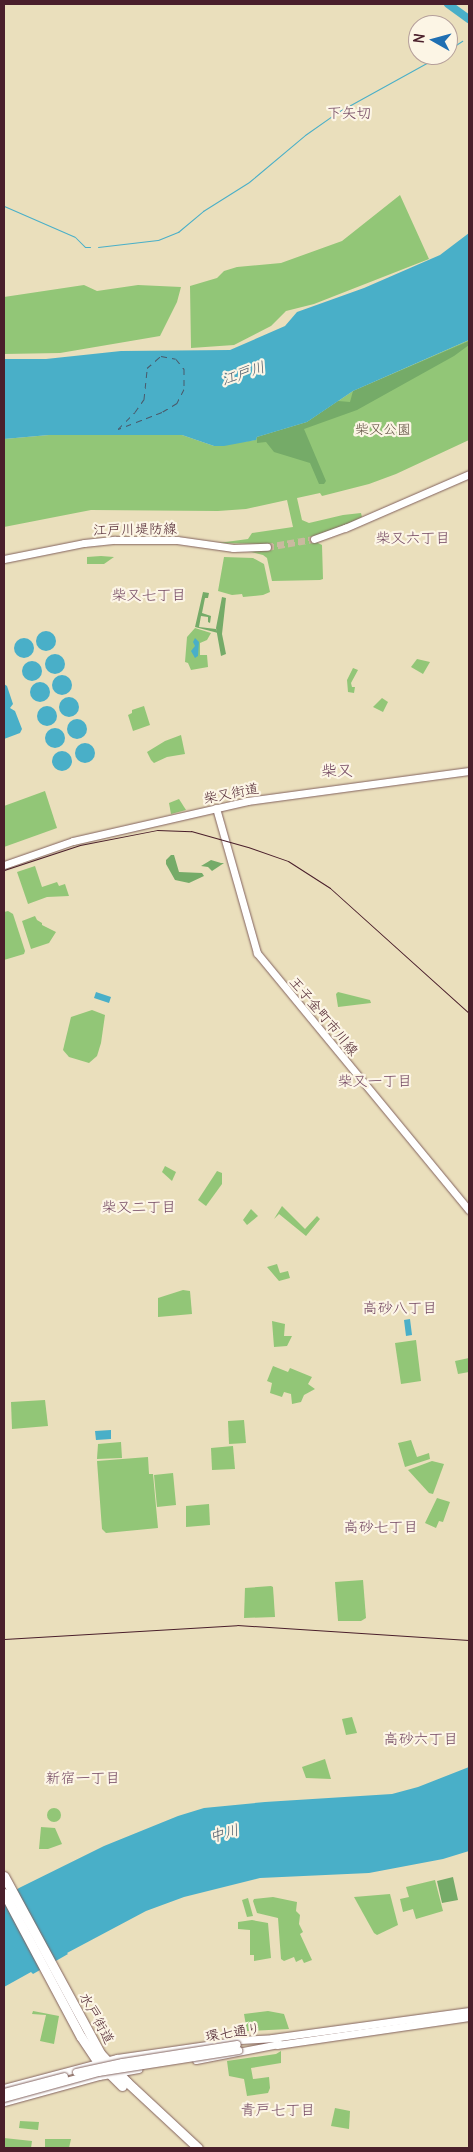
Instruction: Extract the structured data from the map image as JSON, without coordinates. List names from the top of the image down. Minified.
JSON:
{"streets":{"highway":["水戸街道"],"main road":["江戸川堤防線","柴又街道","王子金町市川線","環七通り"]},"crossings":[["柴又街道","王子金町市川線"]],"districts":["下矢切","柴又六丁目","柴又七丁目","柴又","柴又一丁目","柴又二丁目","高砂八丁目","高砂七丁目","高砂六丁目","新宿一丁目","青戸七丁目"],"water":["江戸川","中川"],"parks":["柴又公園"],"north":"left"}
